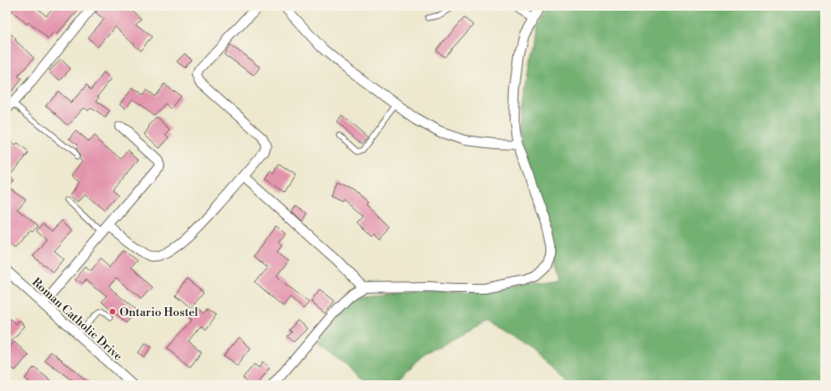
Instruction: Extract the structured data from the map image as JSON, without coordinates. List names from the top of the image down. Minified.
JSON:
{"streets":{"street":["Roman Catholic Drive"]},"places":["Ontario Hostel"]}
